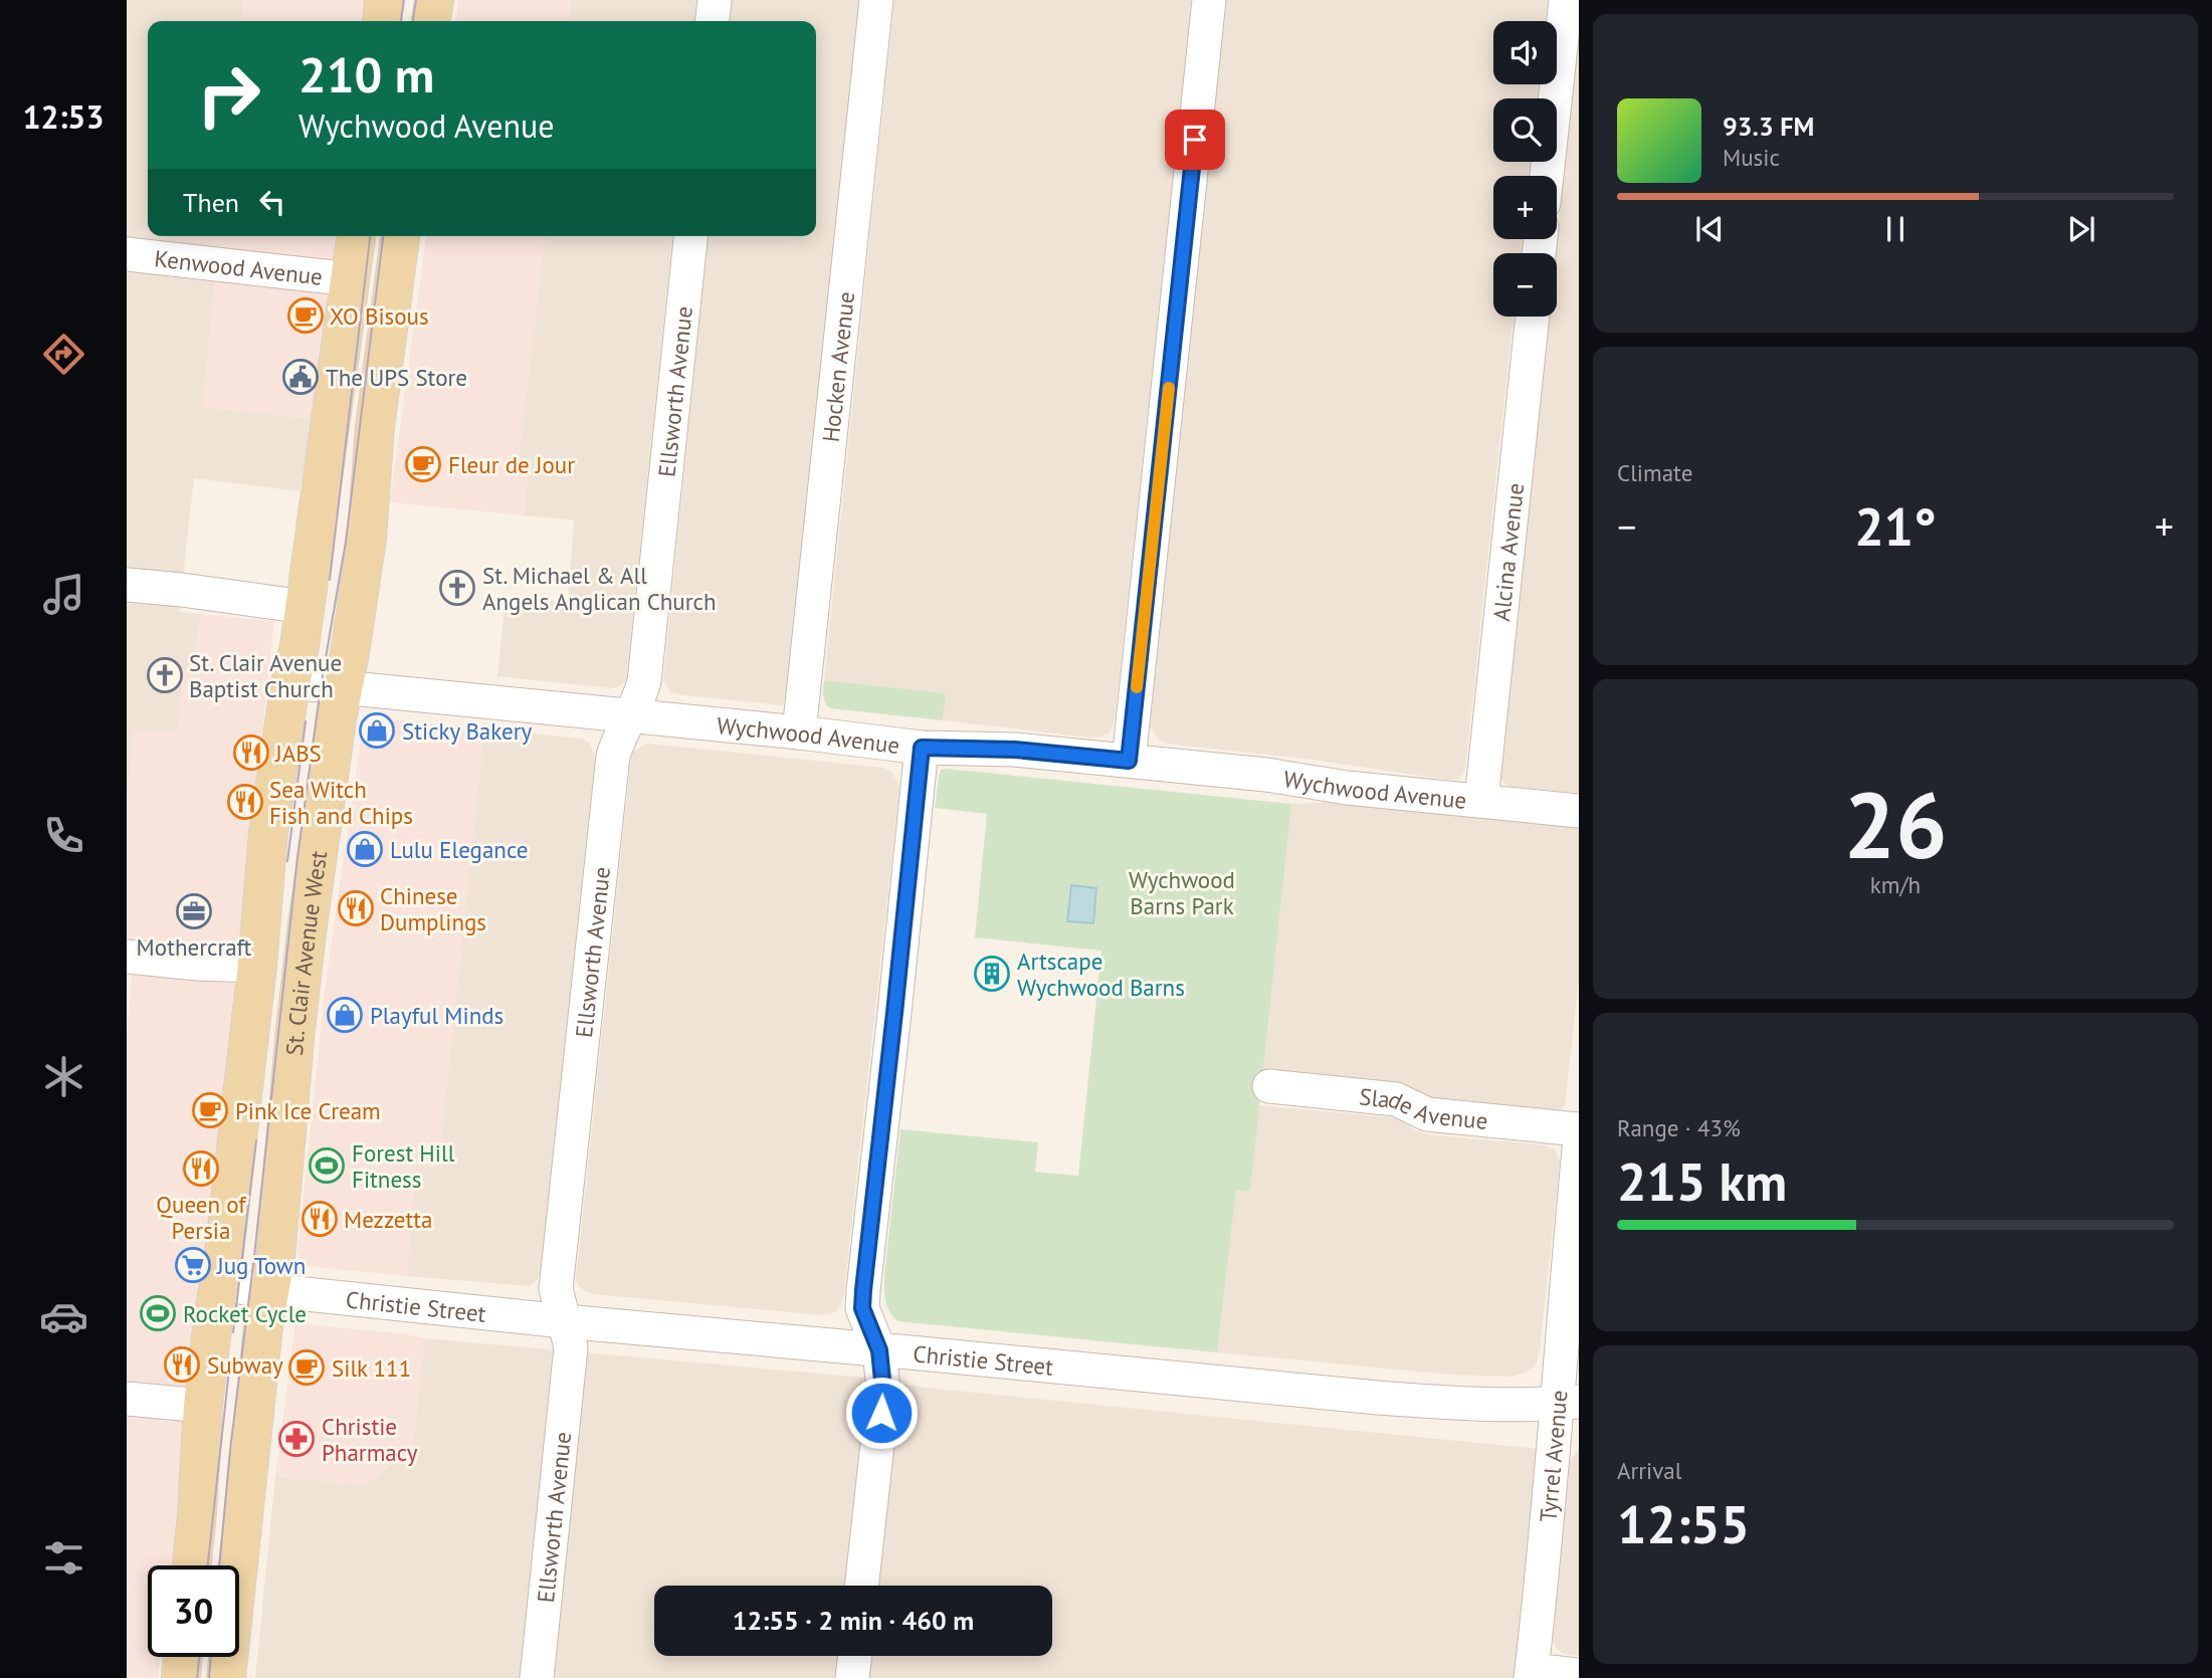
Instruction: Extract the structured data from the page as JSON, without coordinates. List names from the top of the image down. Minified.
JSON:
{"streets":{"main road":["St. Clair Avenue West"],"street":["Kenwood Avenue","Hocken Avenue","Ellsworth Avenue","Alcina Avenue","Wychwood Avenue","Slade Avenue","Christie Street","Tyrrel Avenue"]},"crossings":[["Kenwood Avenue","St. Clair Avenue West"],["Hocken Avenue","Wychwood Avenue"],["Ellsworth Avenue","Wychwood Avenue"],["Ellsworth Avenue","Christie Street"],["Alcina Avenue","Wychwood Avenue"],["Wychwood Avenue","St. Clair Avenue West"],["St. Clair Avenue West","Christie Street"],["Christie Street","Tyrrel Avenue"]],"parks":["Wychwood Barns Park"],"places":{"cafe":["XO Bisous","Fleur de Jour","Pink Ice Cream","Silk 111"],"public building":["The UPS Store"],"church":["St. Michael & All Angels Anglican Church","St. Clair Avenue Baptist Church"],"shop":["Sticky Bakery","Lulu Elegance","Playful Minds"],"restaurant":["JABS","Sea Witch Fish and Chips","Chinese Dumplings","Queen of Persia","Mezzetta","Subway"],"office":["Mothercraft"],"building":["Artscape Wychwood Barns"],"sports":["Forest Hill Fitness","Rocket Cycle"],"supermarket":["Jug Town"],"pharmacy":["Christie Pharmacy"]},"page":{"tabs":"12:53","map_buttons":["+","−"],"turn":["210 m","Wychwood Avenue"],"song":["93.3 FM","Music"],"then":"Then","tile":["Climate",["26","km/h"],["Range · 43%","215 km"],["Arrival","12:55"]],"heat":["−","21°","+"],"limit":"30","trip":"12:55 · 2 min · 460 m"}}
